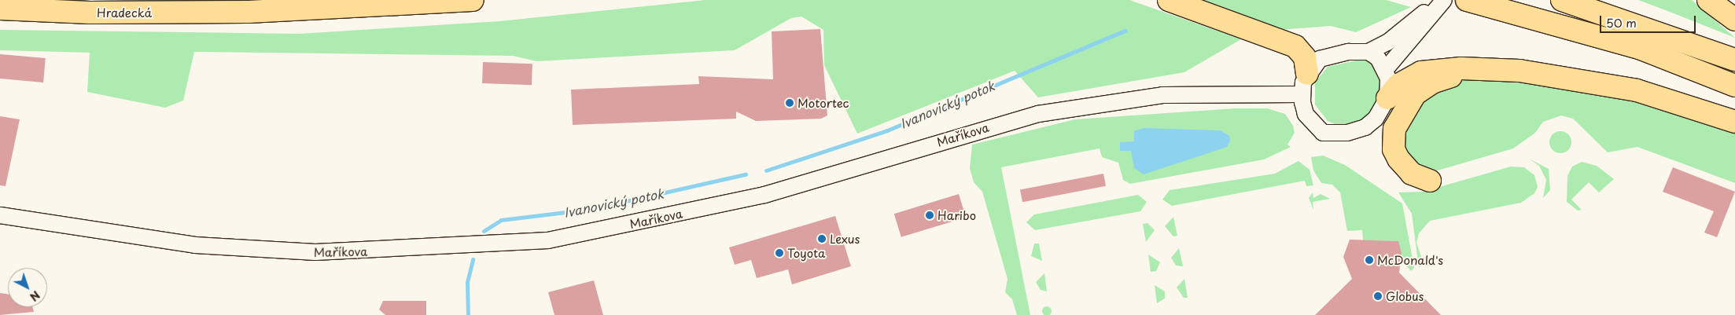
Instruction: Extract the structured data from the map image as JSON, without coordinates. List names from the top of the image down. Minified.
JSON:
{"streets":{"highway":["Hradecká"],"street":["Maříkova"]},"water":["Ivanovický potok"],"places":["Motortec","Haribo","Lexus","Toyota","McDonald's","Globus"],"scale_bar":"50 m","north":"bottom right"}
